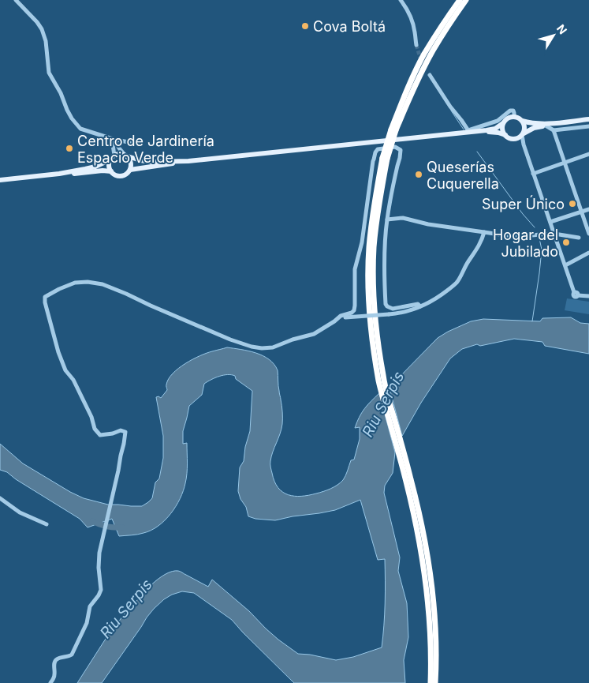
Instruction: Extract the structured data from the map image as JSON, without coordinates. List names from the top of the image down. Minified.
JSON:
{"water":["Riu Serpis"],"places":["Cova Boltá","Centro de Jardinería Espacio Verde","Queserías Cuquerella","Super Único","Hogar del Jubilado"],"north":"top right"}
